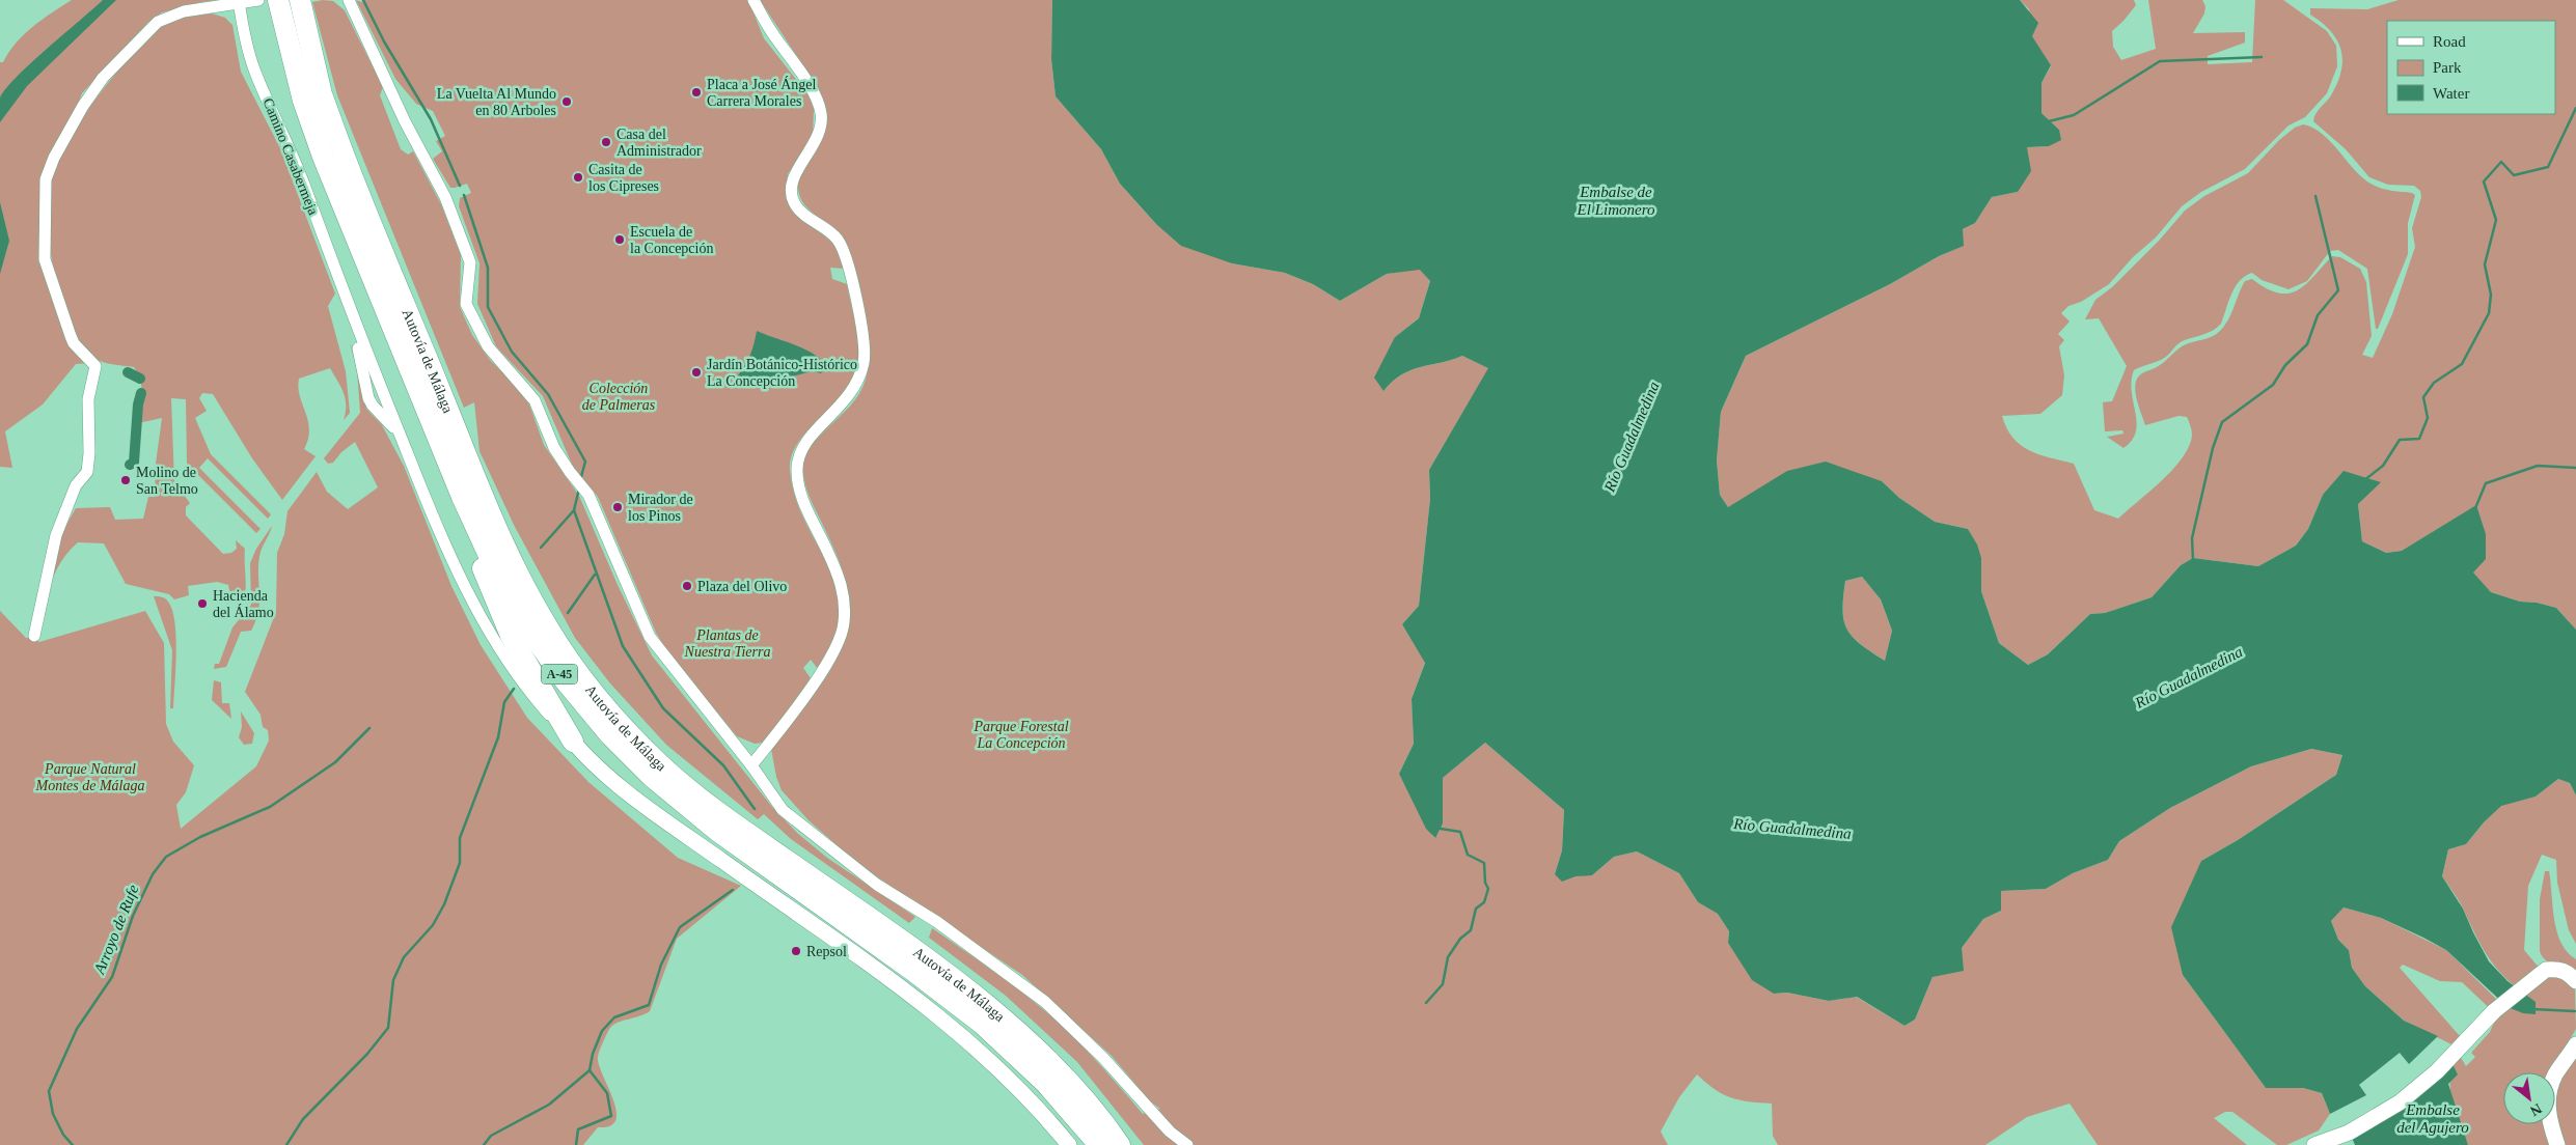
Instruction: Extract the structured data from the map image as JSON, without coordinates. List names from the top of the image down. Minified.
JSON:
{"streets":{"highway":["Autovía de Málaga","A-45"],"street":["Camino Casabermeja"]},"water":["Embalse de El Limonero","Río Guadalmedina","Arroyo de Rufe","Embalse del Agujero"],"parks":["Colección de Palmeras","Plantas de Nuestra Tierra","Parque Forestal La Concepción","Parque Natural Montes de Málaga"],"places":["Placa a José Ángel Carrera Morales","La Vuelta Al Mundo en 80 Arboles","Casa del Administrador","Casita de los Cipreses","Escuela de la Concepción","Jardín Botánico-Histórico La Concepción","Molino de San Telmo","Mirador de los Pinos","Plaza del Olivo","Hacienda del Álamo","Repsol"],"legend":["Road","Park","Water"],"north":"bottom right"}
